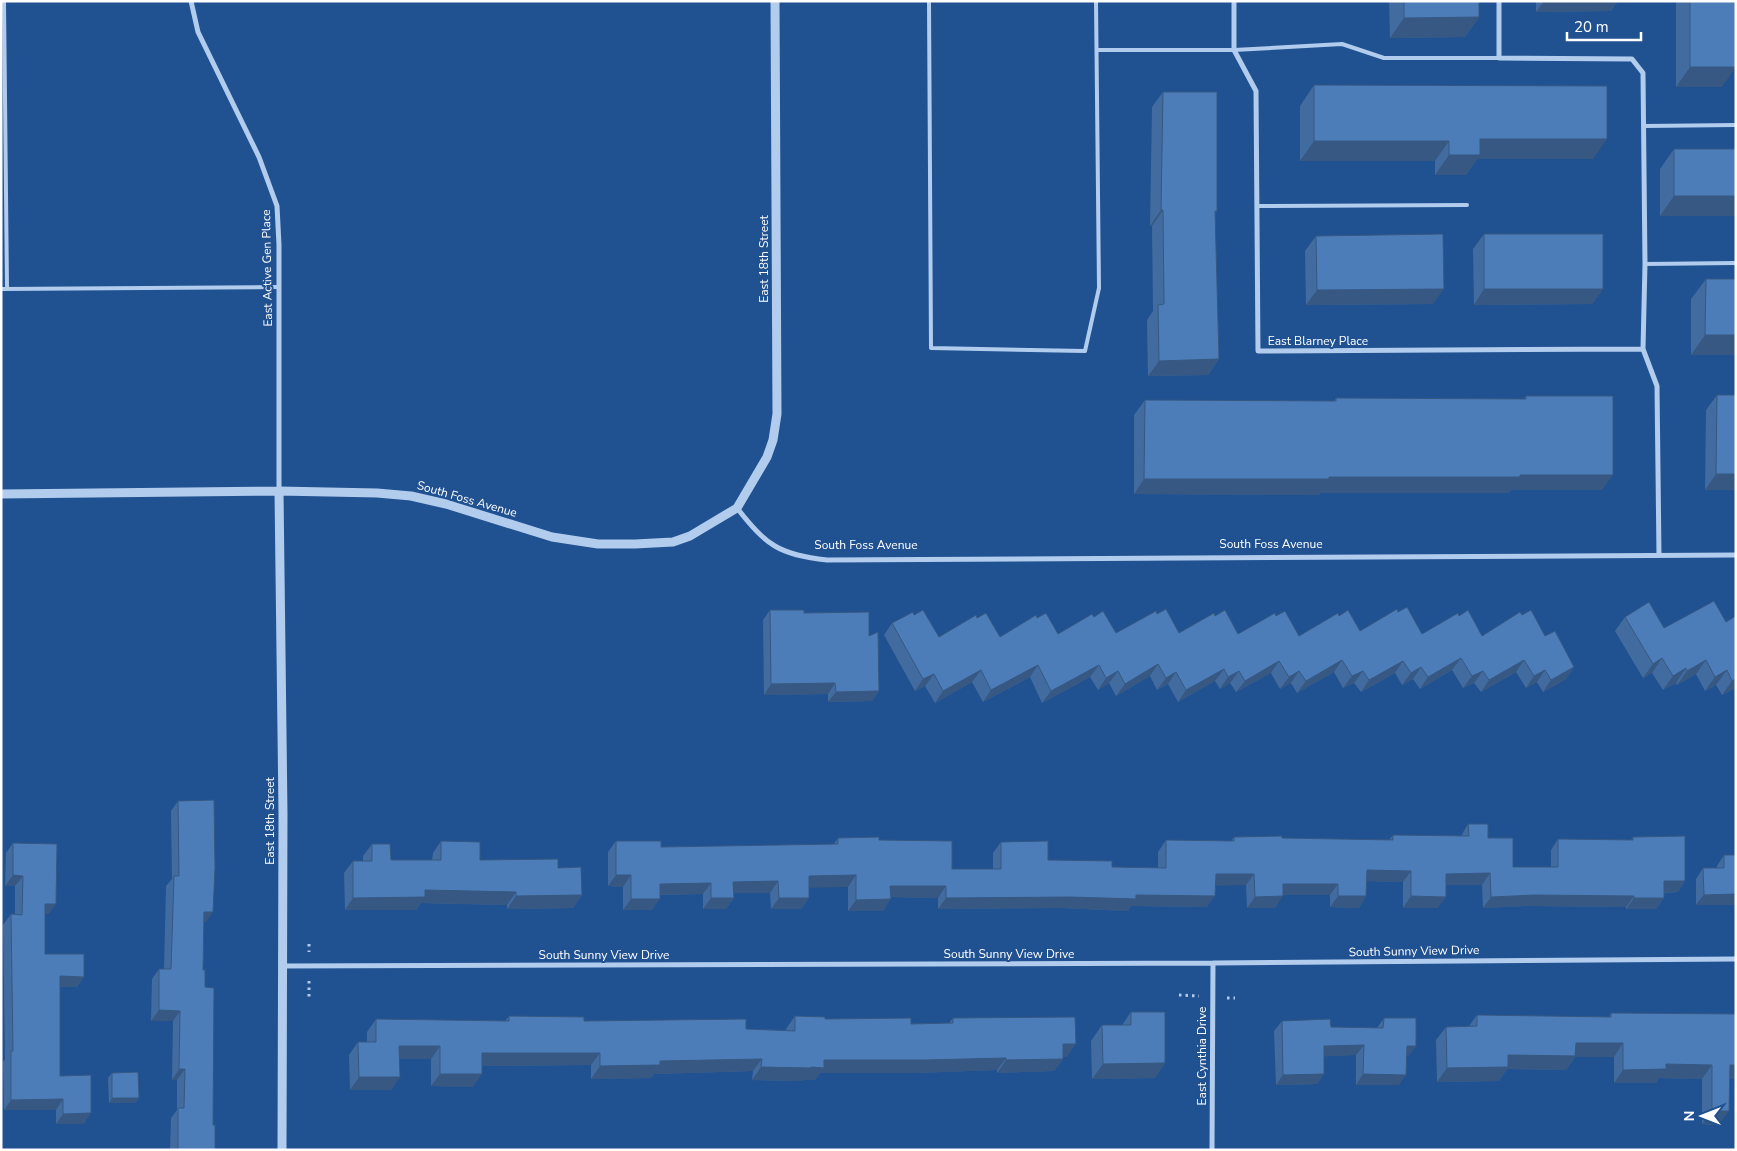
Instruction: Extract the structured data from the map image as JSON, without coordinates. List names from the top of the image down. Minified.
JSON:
{"streets":{"street":["East 18th Street","East Active Gen Place","East Blarney Place","South Foss Avenue","South Sunny View Drive","East Cynthia Drive"]},"crossings":[["East 18th Street","East Active Gen Place"],["East 18th Street","South Foss Avenue"],["East 18th Street","South Sunny View Drive"],["East Active Gen Place","South Foss Avenue"],["South Sunny View Drive","East Cynthia Drive"]],"scale_bar":"20 m","north":"left"}
